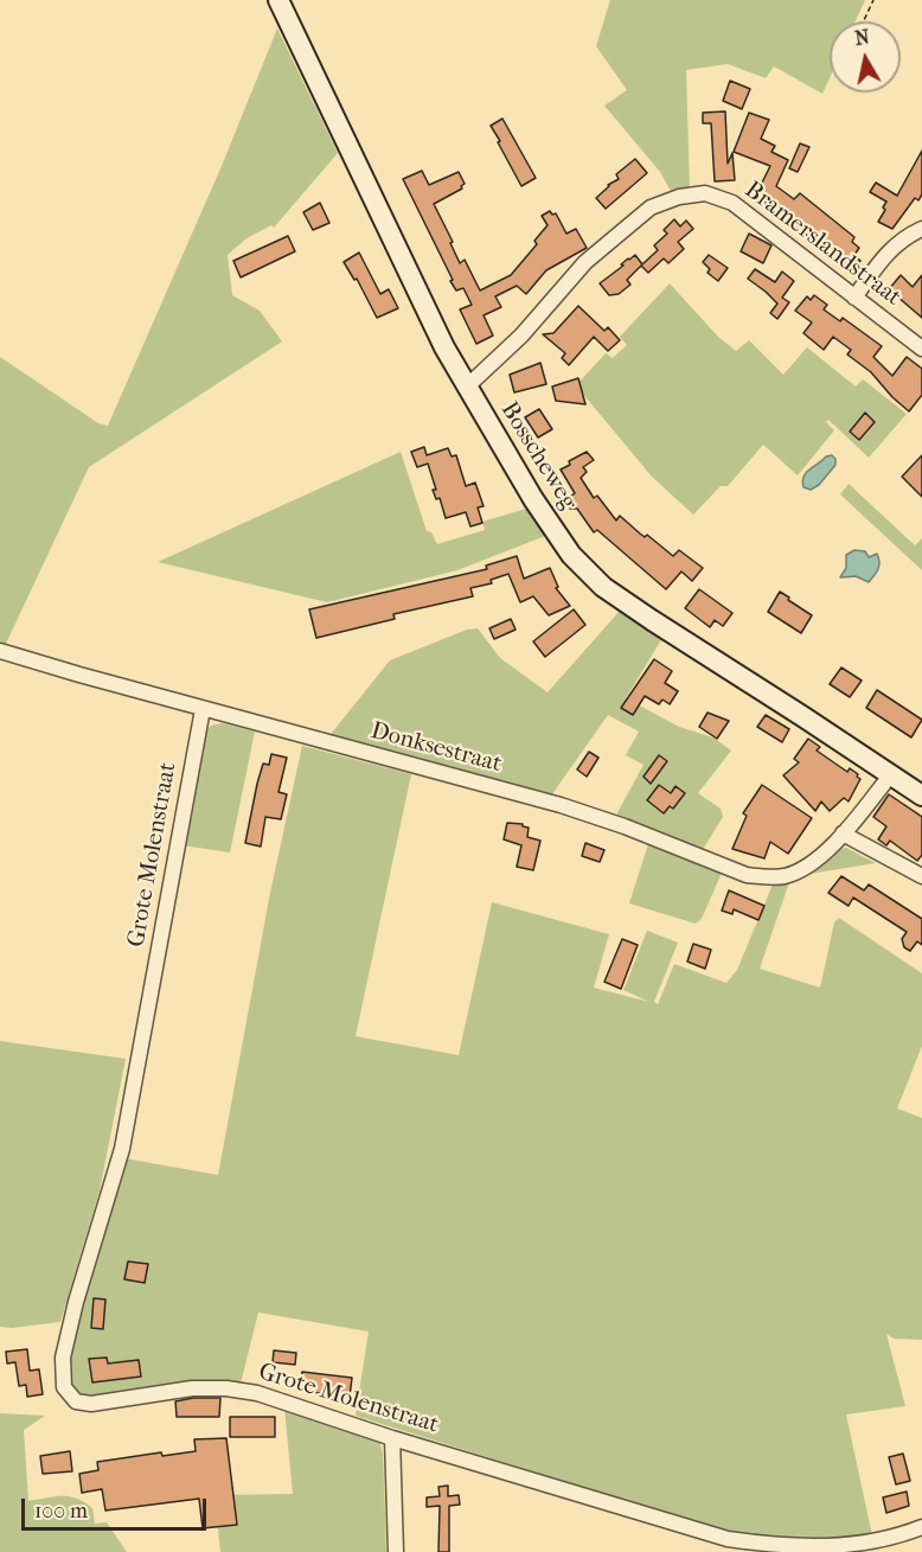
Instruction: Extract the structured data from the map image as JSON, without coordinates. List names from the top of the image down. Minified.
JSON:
{"streets":{"street":["Bramerslandstraat","Bosscheweg","Donksestraat","Grote Molenstraat"]},"crossings":[["Bramerslandstraat","Bosscheweg"],["Bosscheweg","Donksestraat"],["Donksestraat","Grote Molenstraat"]],"scale_bar":"100 m","north":"top"}
